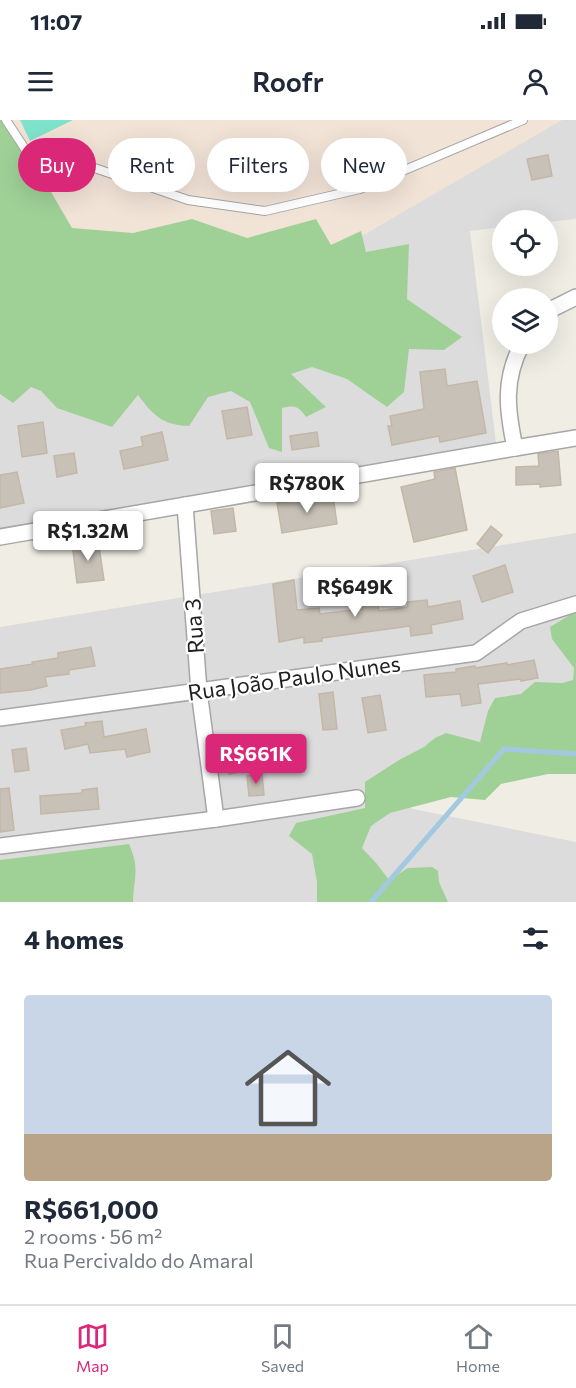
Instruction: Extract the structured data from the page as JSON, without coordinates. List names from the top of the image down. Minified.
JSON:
{"streets":{"street":["Rua 3","Rua João Paulo Nunes"]},"crossings":[["Rua 3","Rua João Paulo Nunes"]],"page":{"status":"11:07","header":"Roofr","chip":["Buy","Rent","Filters","New"],"price":["R$780K","R$1.32M","R$649K","R$661K"],"heading":"4 homes","list":[{"name":"R$661,000","note":"2 rooms · 56 m² · Rua Percivaldo do Amaral"}],"tabs":["Map","Saved","Home"]}}
